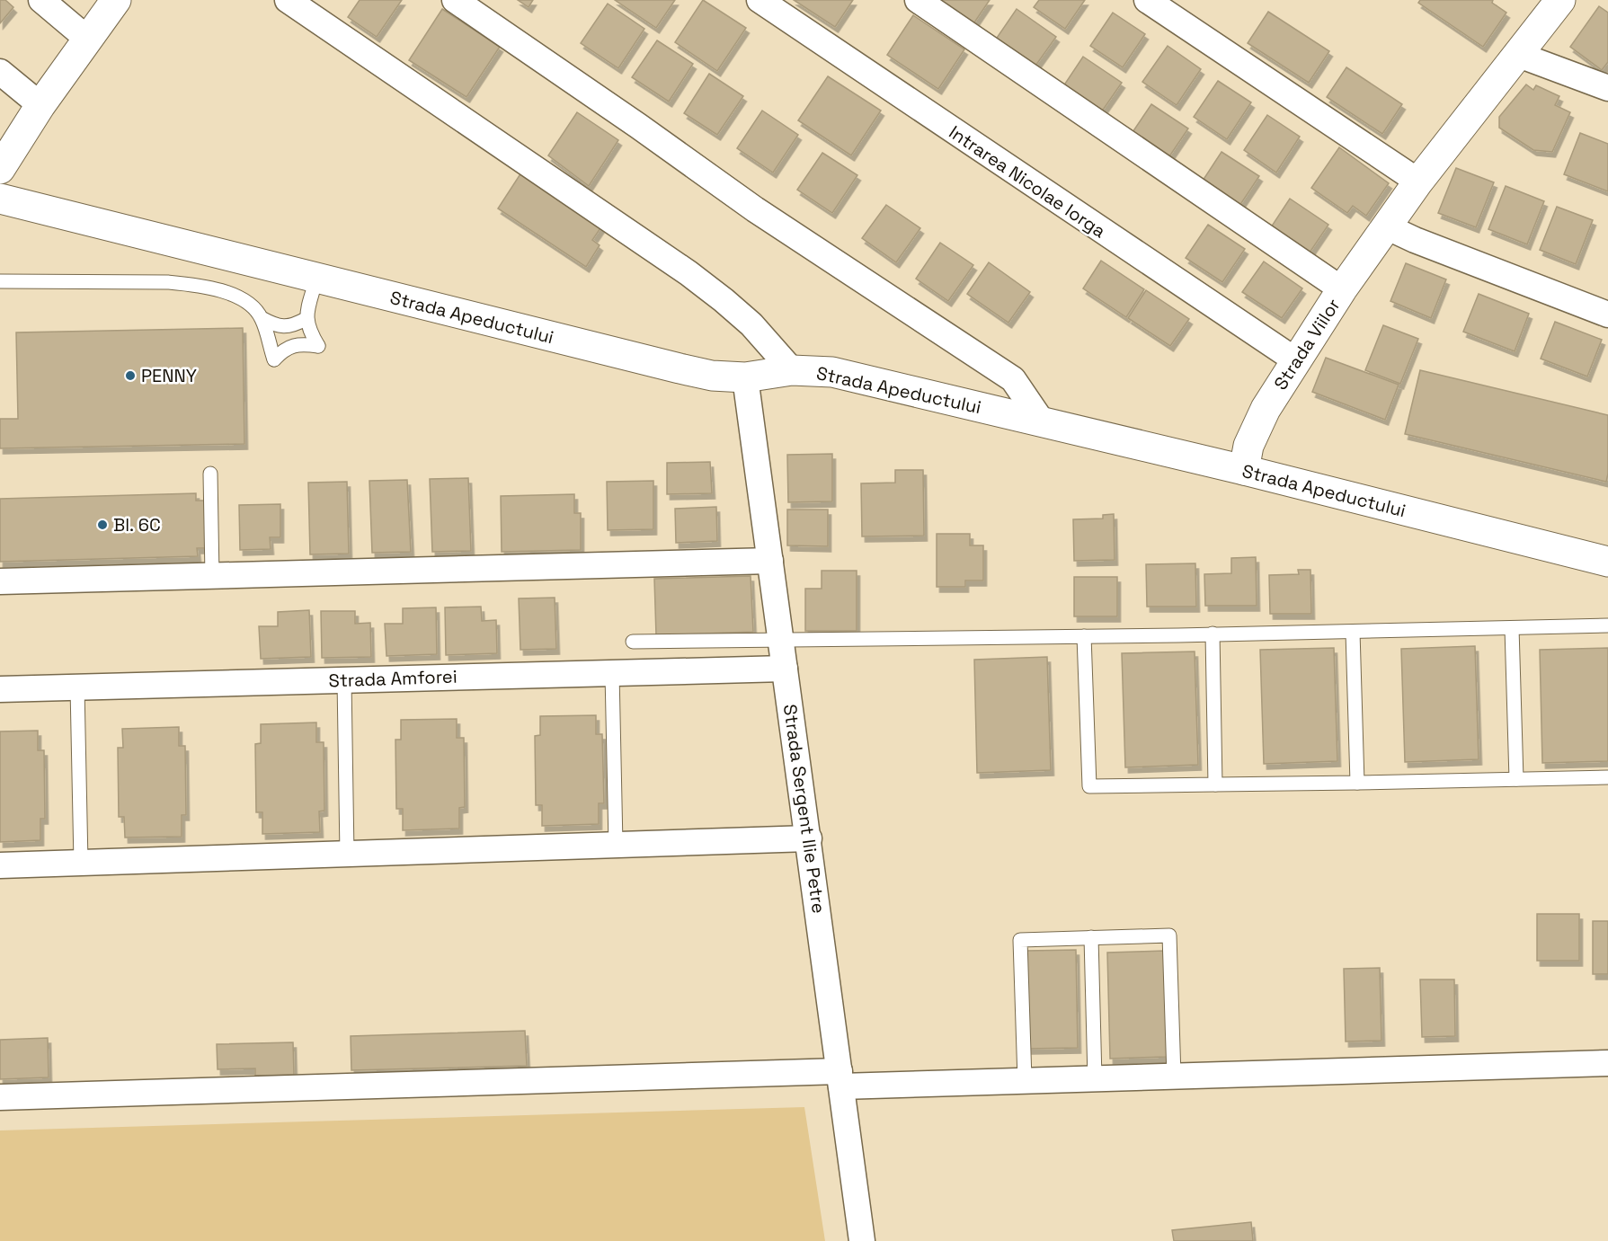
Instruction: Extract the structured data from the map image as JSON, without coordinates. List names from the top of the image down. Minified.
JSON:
{"streets":{"street":["Intrarea Nicolae Iorga","Strada Apeductului","Strada Viilor","Strada Amforei","Strada Sergent Ilie Petre"]},"crossings":[["Intrarea Nicolae Iorga","Strada Viilor"],["Strada Apeductului","Strada Viilor"],["Strada Apeductului","Strada Sergent Ilie Petre"],["Strada Amforei","Strada Sergent Ilie Petre"]],"places":["PENNY","Bl. 6C"]}
